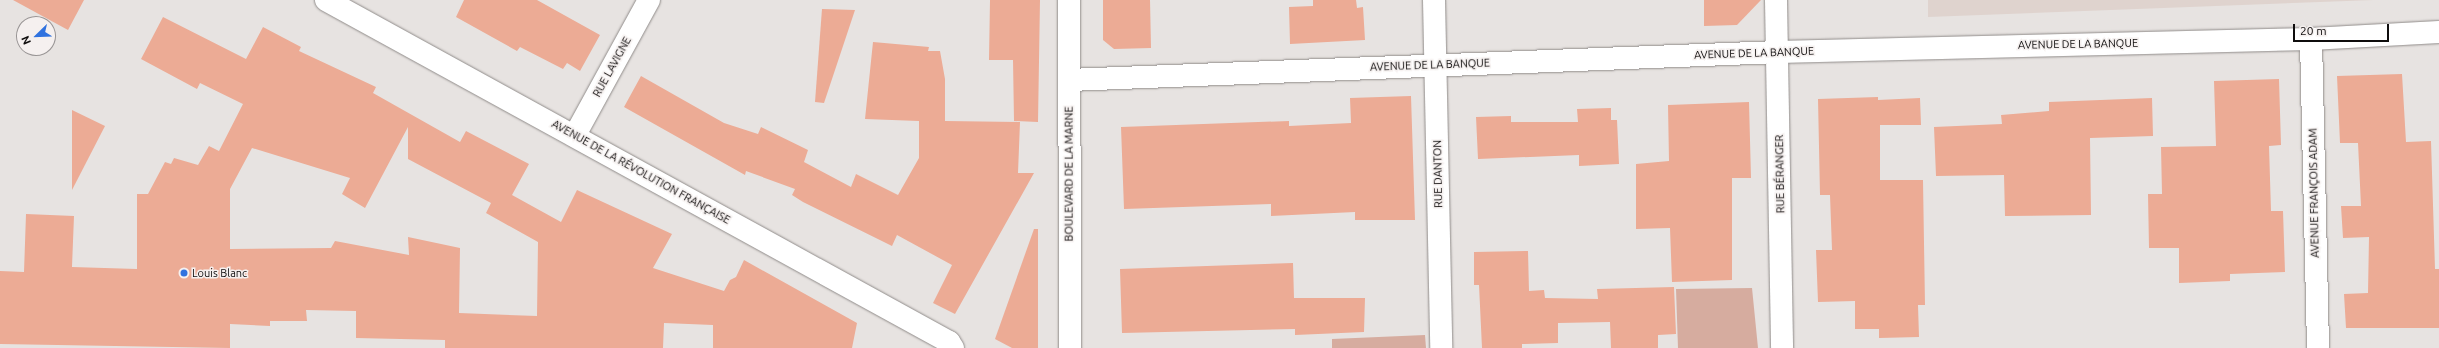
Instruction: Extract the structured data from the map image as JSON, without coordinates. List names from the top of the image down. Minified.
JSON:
{"streets":{"street":["AVENUE DE LA BANQUE","RUE LAVIGNE","AVENUE DE LA RÉVOLUTION FRANÇAISE","BOULEVARD DE LA MARNE","RUE DANTON","RUE BÉRANGER","AVENUE FRANÇOIS ADAM"]},"crossings":[["AVENUE DE LA BANQUE","BOULEVARD DE LA MARNE"],["AVENUE DE LA BANQUE","RUE DANTON"],["AVENUE DE LA BANQUE","RUE BÉRANGER"],["AVENUE DE LA BANQUE","AVENUE FRANÇOIS ADAM"],["RUE LAVIGNE","AVENUE DE LA RÉVOLUTION FRANÇAISE"]],"places":["Louis Blanc"],"scale_bar":"20 m","north":"bottom left"}
